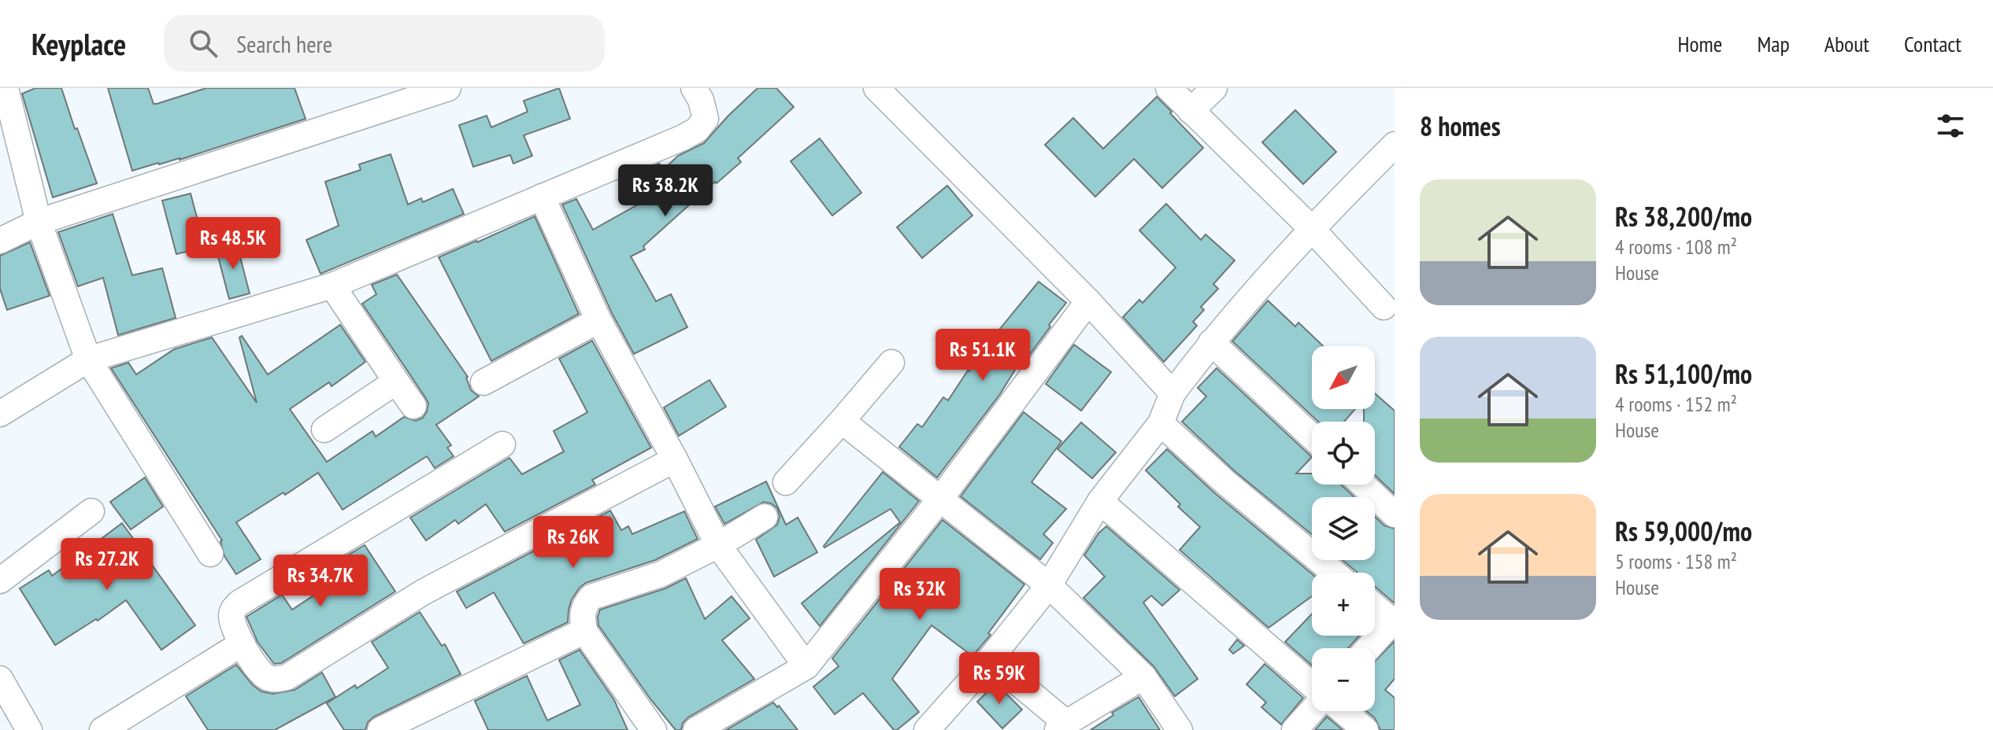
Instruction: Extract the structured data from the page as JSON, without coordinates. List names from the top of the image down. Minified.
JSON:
{"north":"bottom left","page":{"header":"Keyplace","search":"Search here","nav":["Home","Map","About","Contact"],"heading":"8 homes","list":[{"name":"Rs 38,200/mo","note":"4 rooms · 108 m² · House"},{"name":"Rs 51,100/mo","note":"4 rooms · 152 m² · House"},{"name":"Rs 59,000/mo","note":"5 rooms · 158 m² · House"}],"price":["Rs 38.2K","Rs 48.5K","Rs 51.1K","Rs 26K","Rs 27.2K","Rs 34.7K","Rs 32K","Rs 59K"],"map_buttons":["+","−"]}}
